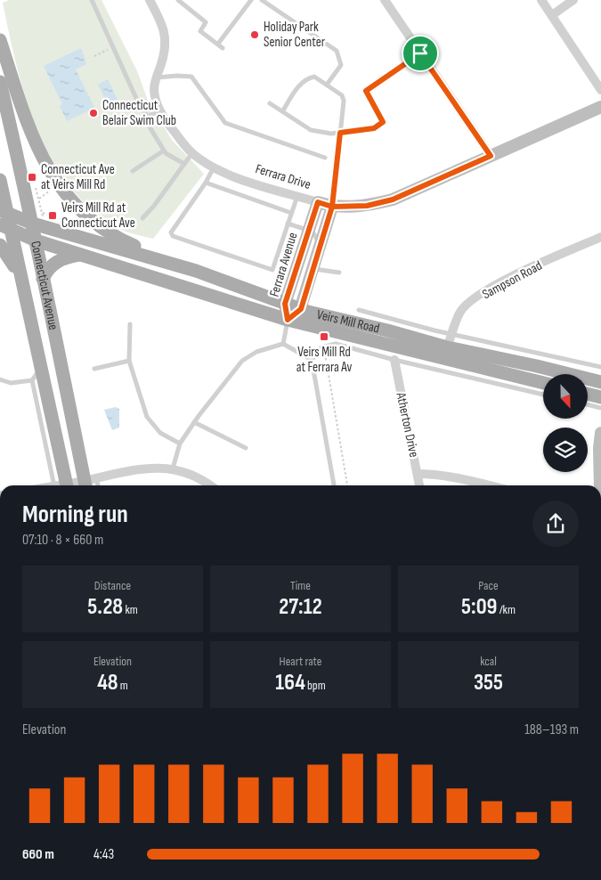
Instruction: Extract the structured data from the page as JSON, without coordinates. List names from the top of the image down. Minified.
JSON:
{"streets":{"main road":["Connecticut Avenue","Veirs Mill Road"],"street":["Ferrara Drive","Ferrara Avenue","Sampson Road","Atherton Drive"]},"crossings":[["Ferrara Drive","Ferrara Avenue"],["Ferrara Avenue","Veirs Mill Road"],["Sampson Road","Veirs Mill Road"],["Connecticut Avenue","Veirs Mill Road"],["Veirs Mill Road","Atherton Drive"]],"places":{"other":["Holiday Park Senior Center","Connecticut Belair Swim Club"],"transit":["Connecticut Ave at Veirs Mill Rd","Veirs Mill Rd at Connecticut Ave","Veirs Mill Rd at Ferrara Av"]},"north":"bottom","page":{"heading":["Morning run","07:10 · 8 × 660 m"],"stats":[["Distance","5.28 km"],["Time","27:12"],["Pace","5:09 /km"],["Elevation","48 m"],["Heart rate","164 bpm"],["kcal","355"]],"chart":["Elevation","188–193 m"],"list":[{"name":"660 m","note":"4:43"}]}}
